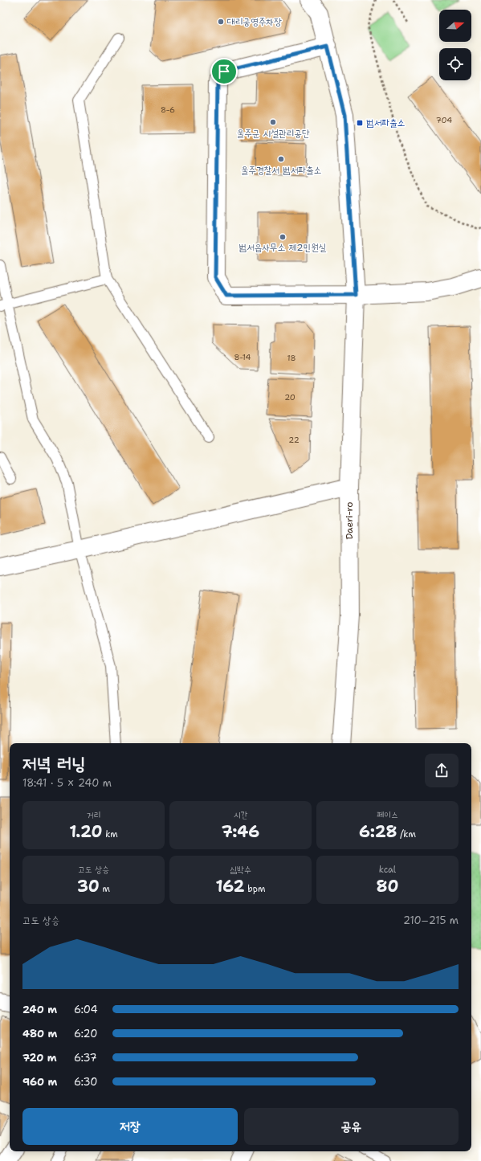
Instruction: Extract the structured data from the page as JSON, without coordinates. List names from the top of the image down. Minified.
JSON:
{"streets":{"street":["Daeri-ro"]},"places":{"other":["대리공영주차장","울주군 시설관리공단","울주경찰서 범서파출소","범서읍사무소 제2민원실"],"transit":["범서파출소"]},"house_numbers":["8-6","704","8-14","18","20","22"],"north":"right","page":{"heading":["저녁 러닝","18:41 · 5 × 240 m"],"stats":[["거리","1.20 km"],["시간","7:46"],["페이스","6:28 /km"],["고도 상승","30 m"],["심박수","162 bpm"],["kcal","80"]],"chart":["고도 상승","210–215 m"],"list":[{"name":"240 m","note":"6:04"},{"name":"480 m","note":"6:20"},{"name":"720 m","note":"6:37"},{"name":"960 m","note":"6:30"}],"buttons":["저장","공유"]}}
